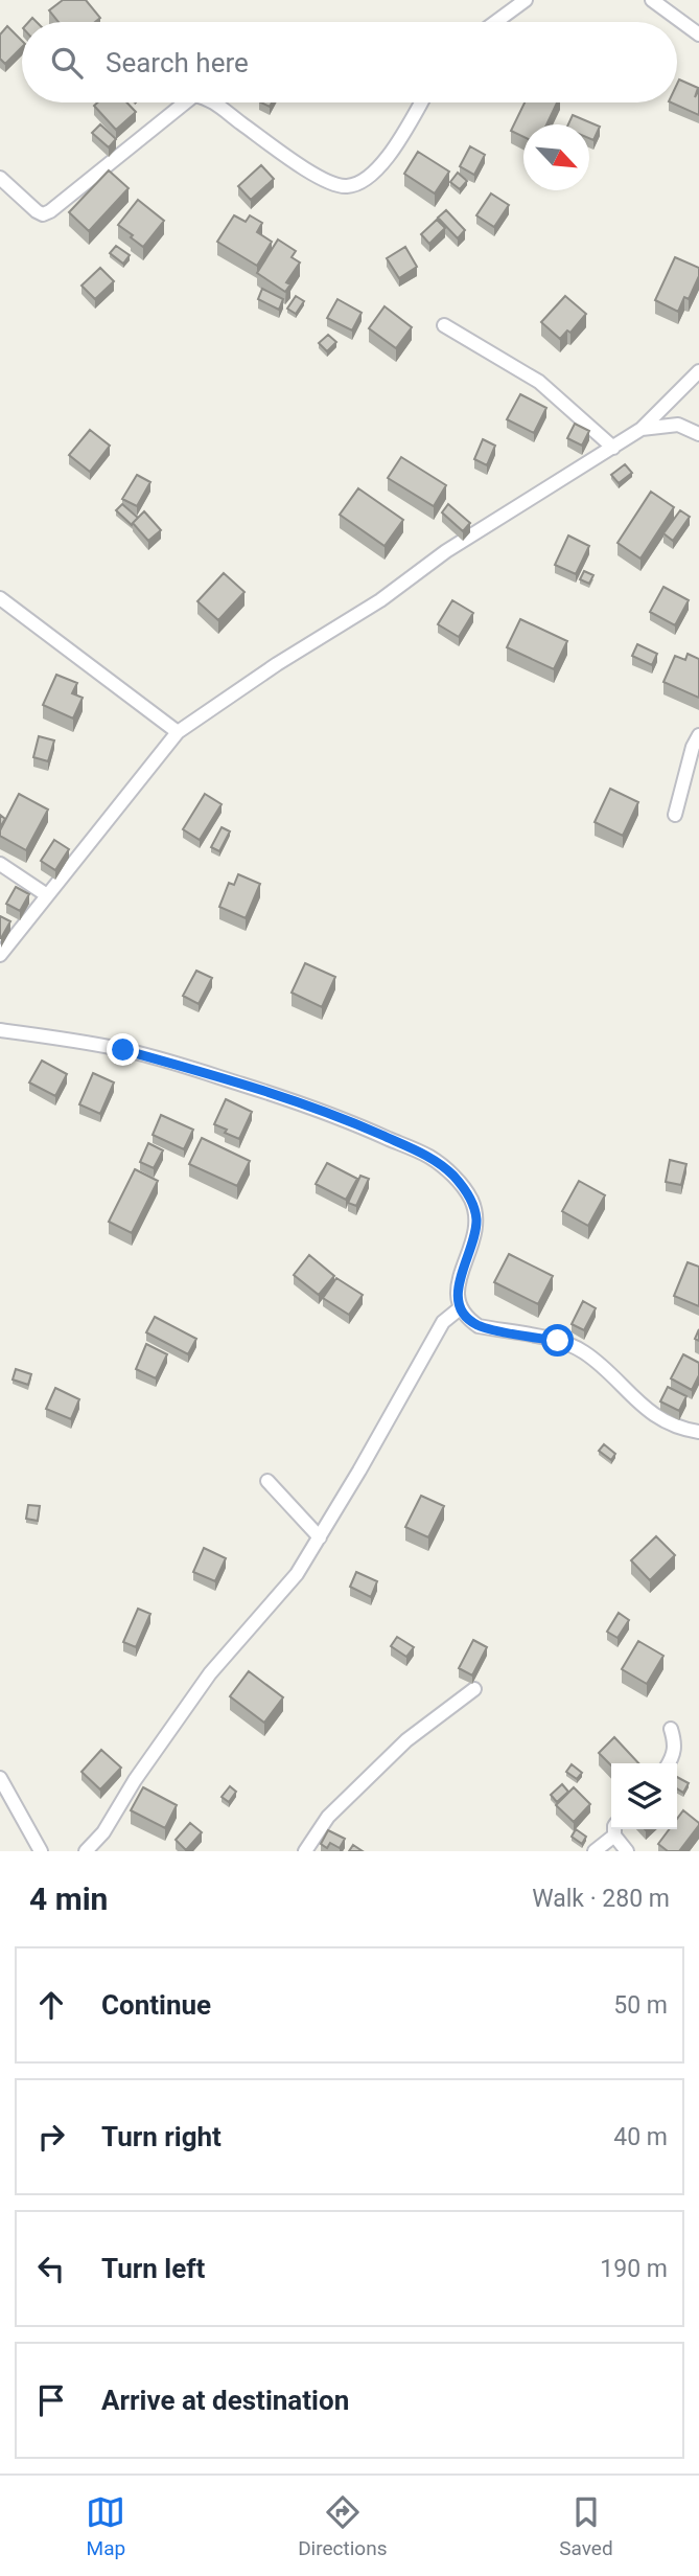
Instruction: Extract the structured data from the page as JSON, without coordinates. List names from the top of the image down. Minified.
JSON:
{"north":"bottom right","page":{"search":"Search here","heading":["4 min","Walk · 280 m"],"list":[["Continue","50 m"],["Turn right","40 m"],["Turn left","190 m"],"Arrive at destination"],"nav":["Map","Directions","Saved"]}}
